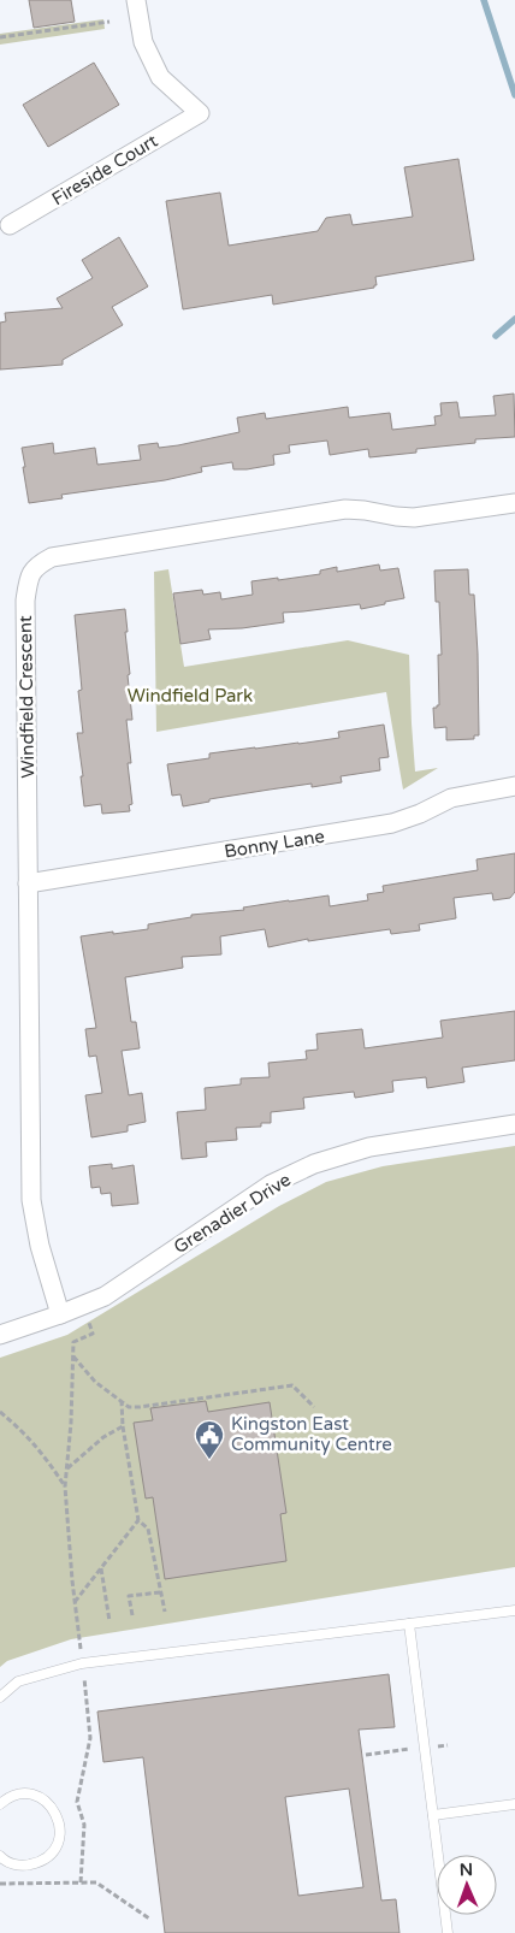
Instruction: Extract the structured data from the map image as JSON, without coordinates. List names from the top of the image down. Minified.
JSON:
{"streets":{"street":["Fireside Court","Windfield Crescent","Bonny Lane","Grenadier Drive"]},"crossings":[["Windfield Crescent","Bonny Lane"],["Windfield Crescent","Grenadier Drive"]],"parks":["Windfield Park"],"places":{"public building":["Kingston East Community Centre"]},"north":"top"}
